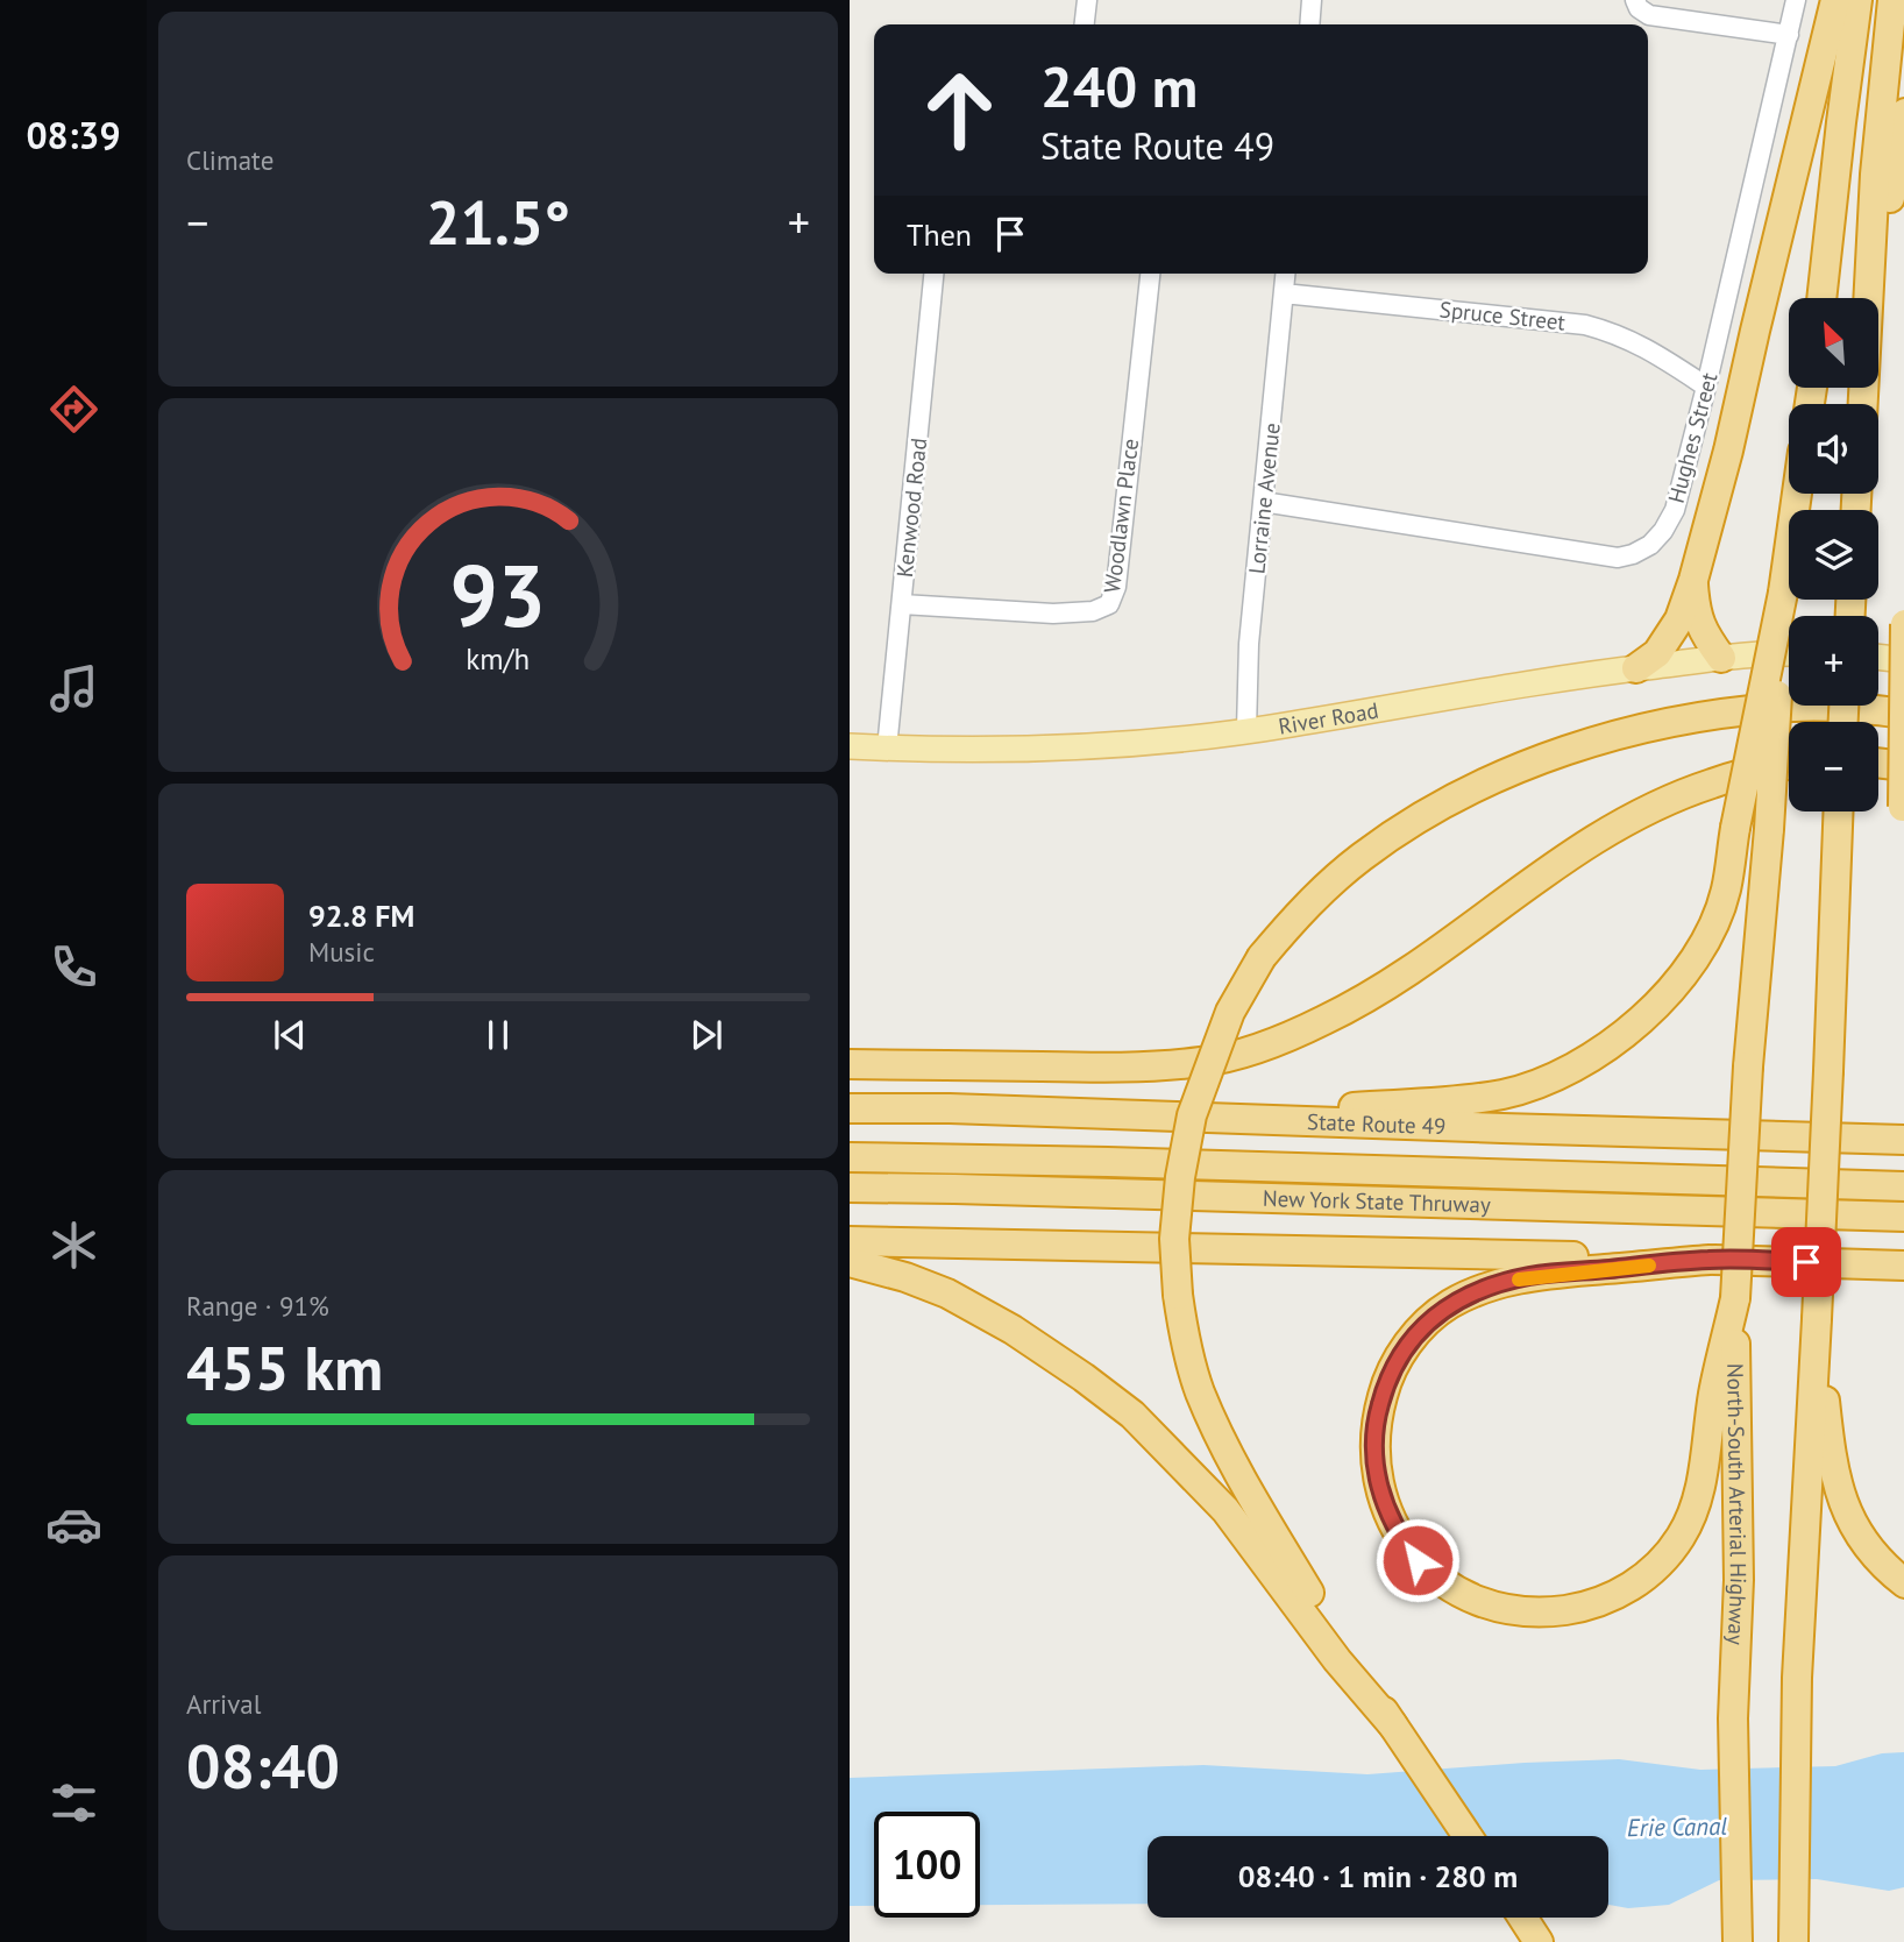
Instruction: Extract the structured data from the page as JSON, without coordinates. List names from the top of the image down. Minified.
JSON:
{"streets":{"highway":["State Route 49","New York State Thruway","North-South Arterial Highway"],"main road":["River Road"],"street":["Spruce Street","Hughes Street","Lorraine Avenue","Kenwood Road","Woodlawn Place"]},"crossings":[["Spruce Street","Hughes Street"],["Spruce Street","Lorraine Avenue"],["Hughes Street","Lorraine Avenue"],["Lorraine Avenue","River Road"],["Kenwood Road","Woodlawn Place"],["Kenwood Road","River Road"]],"water":["Erie Canal"],"north":"top left","page":{"tabs":"08:39","tile":["Climate",["Range · 91%","455 km"],["Arrival","08:40"]],"turn":["240 m","State Route 49"],"heat":["−","21.5°","+"],"then":"Then","map_buttons":["+","−"],"song":["92.8 FM","Music"],"limit":"100","trip":"08:40 · 1 min · 280 m","gauge":["93","km/h"]}}
